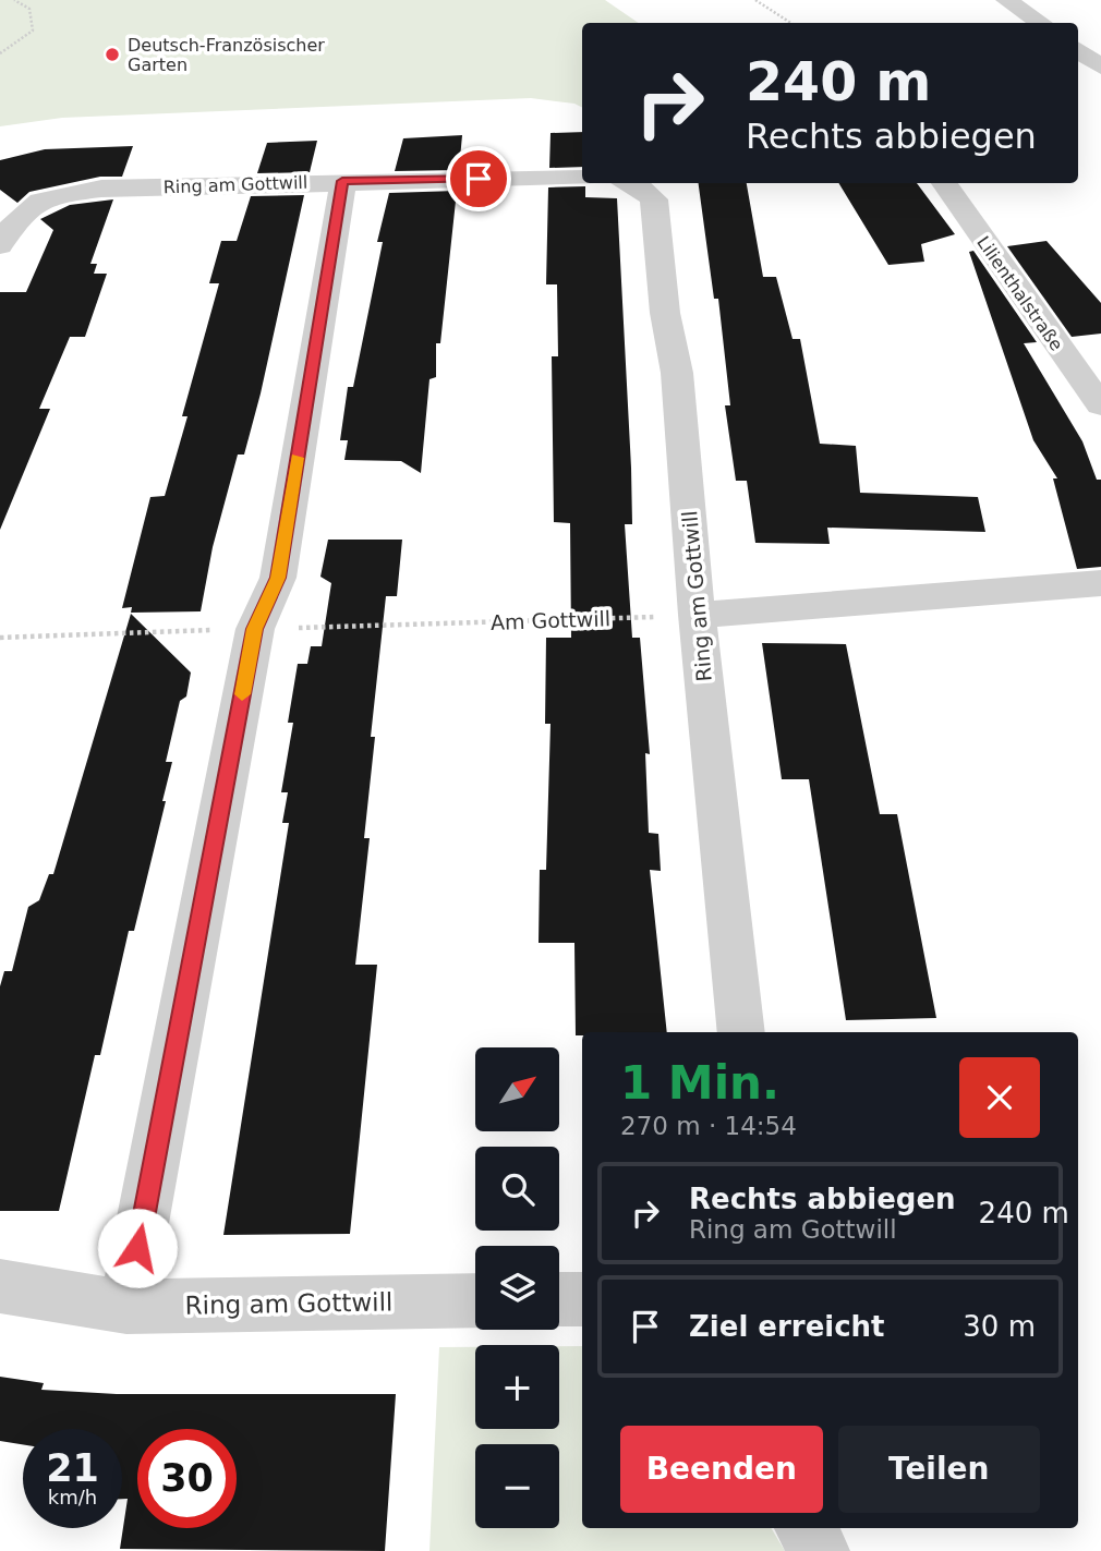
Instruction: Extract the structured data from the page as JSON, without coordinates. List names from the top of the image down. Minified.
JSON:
{"streets":{"street":["Ring am Gottwill","Lilienthalstraße"],"path":["Am Gottwill"]},"crossings":[["Ring am Gottwill","Am Gottwill"]],"places":["Deutsch-Französischer Garten"],"north":"top right","page":{"turn":["240 m","Rechts abbiegen"],"heading":["1 Min.","270 m · 14:54"],"map_buttons":["+","−"],"list":[{"name":"Rechts abbiegen","note":"Ring am Gottwill","value":"240 m"},{"name":"Ziel erreicht","value":"30 m"}],"buttons":["Beenden","Teilen"],"speed":"21 km/h","limit":"30"}}
